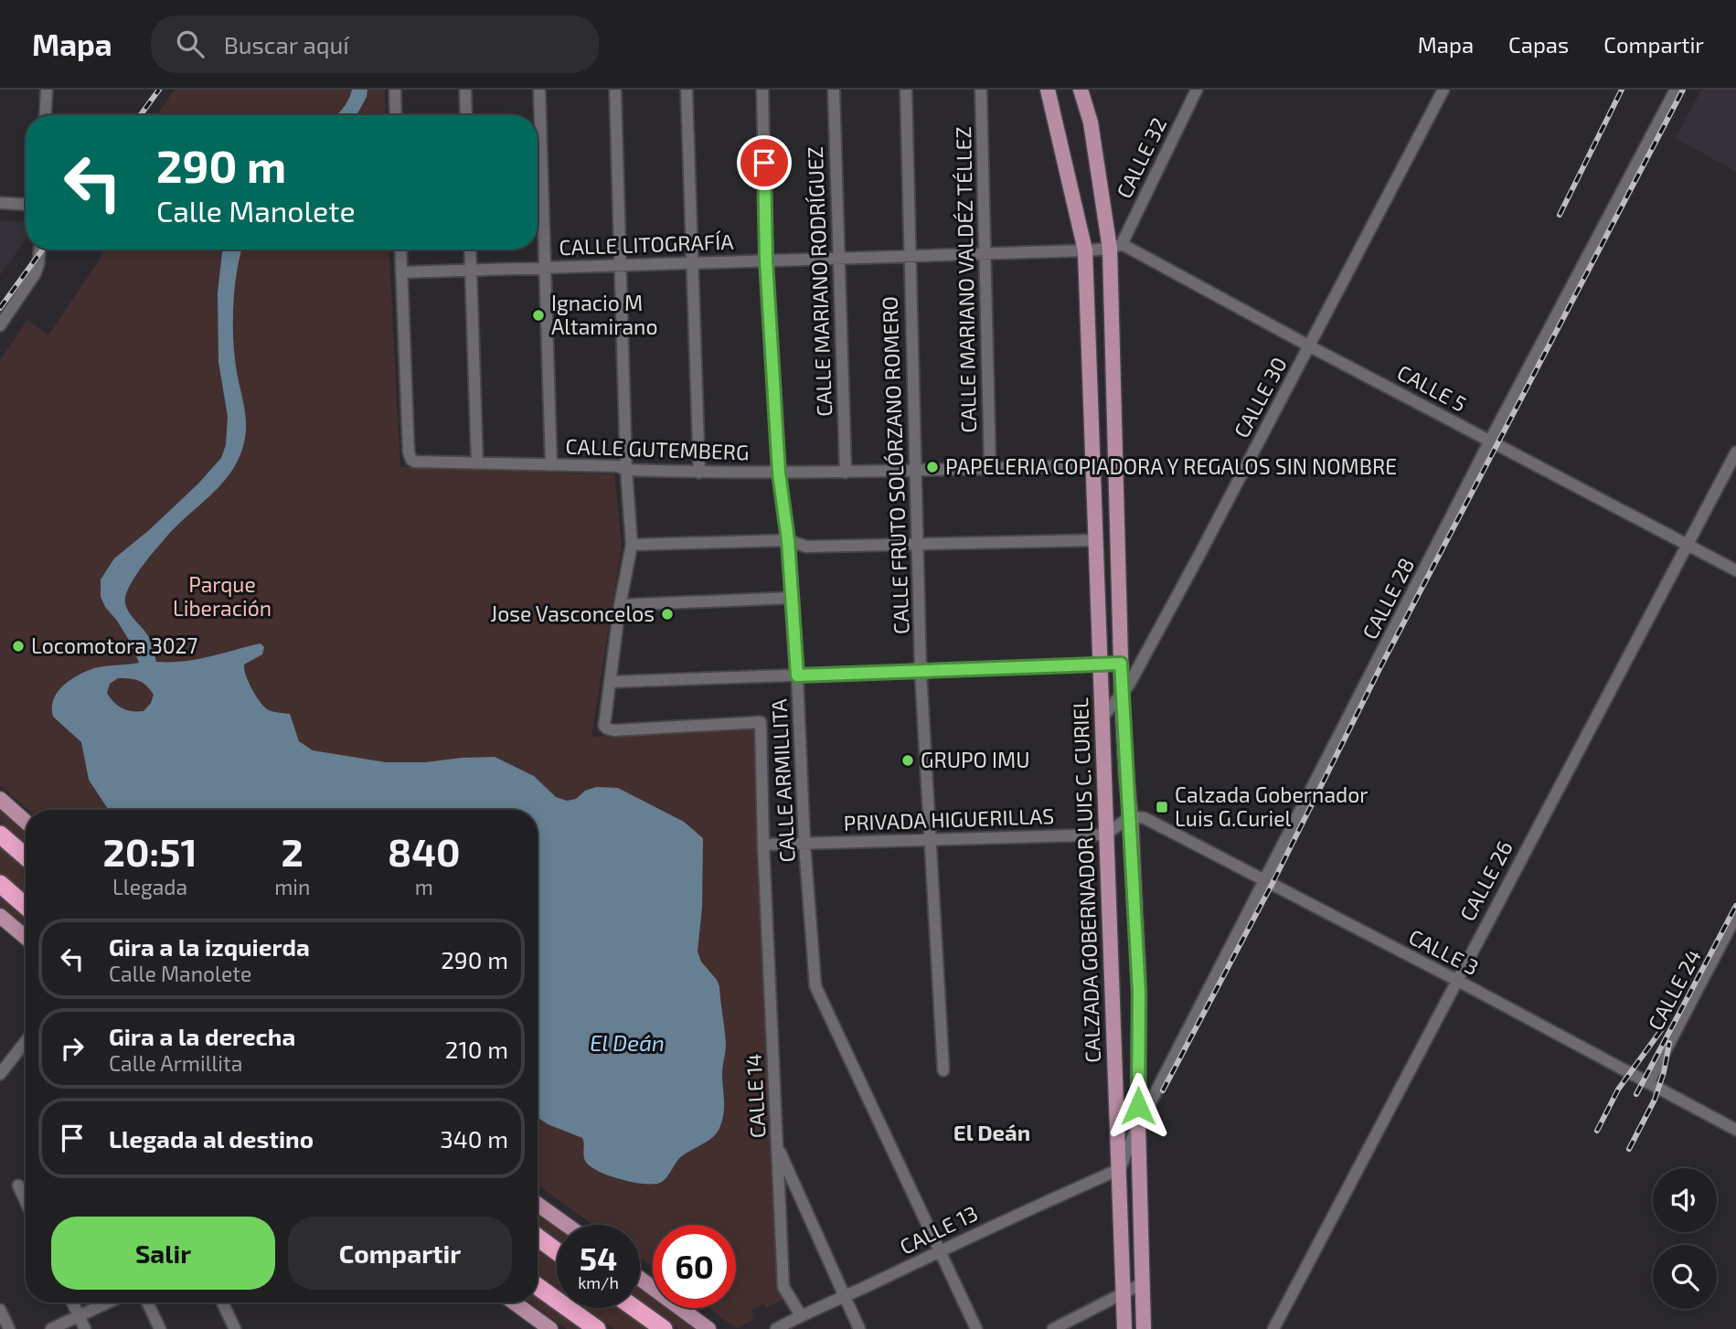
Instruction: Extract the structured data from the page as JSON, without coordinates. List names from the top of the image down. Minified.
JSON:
{"streets":{"main road":["CALZADA GOBERNADOR LUIS C. CURIEL"],"street":["CALLE 32","CALLE LITOGRAFÍA","CALLE MARIANO VALDÉZ TÉLLEZ","CALLE MARIANO RODRÍGUEZ","CALLE 5","CALLE 30","CALLE GUTEMBERG","CALLE FRUTO SOLÓRZANO ROMERO","CALLE 28","CALLE ARMILLITA","PRIVADA HIGUERILLAS","CALLE 26","CALLE 3","CALLE 24","CALLE 14","CALLE 13"]},"crossings":[["CALLE 32","CALLE LITOGRAFÍA"],["CALLE 32","CALLE 5"],["CALLE 32","CALZADA GOBERNADOR LUIS C. CURIEL"],["CALLE LITOGRAFÍA","CALLE MARIANO VALDÉZ TÉLLEZ"],["CALLE LITOGRAFÍA","CALLE MARIANO RODRÍGUEZ"],["CALLE LITOGRAFÍA","CALLE 5"],["CALLE LITOGRAFÍA","CALLE GUTEMBERG"],["CALLE LITOGRAFÍA","CALLE FRUTO SOLÓRZANO ROMERO"],["CALLE LITOGRAFÍA","CALLE ARMILLITA"],["CALLE LITOGRAFÍA","CALZADA GOBERNADOR LUIS C. CURIEL"],["CALLE MARIANO VALDÉZ TÉLLEZ","CALLE GUTEMBERG"],["CALLE MARIANO RODRÍGUEZ","CALLE GUTEMBERG"],["CALLE 5","CALLE 30"],["CALLE 5","CALLE 28"],["CALLE 5","CALZADA GOBERNADOR LUIS C. CURIEL"],["CALLE 5","CALLE 26"],["CALLE 30","CALZADA GOBERNADOR LUIS C. CURIEL"],["CALLE GUTEMBERG","CALLE FRUTO SOLÓRZANO ROMERO"],["CALLE GUTEMBERG","CALLE ARMILLITA"],["CALLE GUTEMBERG","CALZADA GOBERNADOR LUIS C. CURIEL"],["CALLE FRUTO SOLÓRZANO ROMERO","PRIVADA HIGUERILLAS"],["CALLE 28","CALZADA GOBERNADOR LUIS C. CURIEL"],["CALLE 28","CALLE 3"],["CALLE 28","CALLE 13"],["CALLE ARMILLITA","PRIVADA HIGUERILLAS"],["CALLE ARMILLITA","CALLE 13"],["PRIVADA HIGUERILLAS","CALZADA GOBERNADOR LUIS C. CURIEL"],["PRIVADA HIGUERILLAS","CALLE 14"],["CALZADA GOBERNADOR LUIS C. CURIEL","CALLE 3"],["CALZADA GOBERNADOR LUIS C. CURIEL","CALLE 13"],["CALLE 26","CALLE 3"],["CALLE 3","CALLE 24"],["CALLE 14","CALLE 13"]],"districts":["El Deán"],"water":["El Deán"],"parks":["Parque Liberación"],"places":{"other":["Ignacio M Altamirano","PAPELERIA COPIADORA Y REGALOS SIN NOMBRE","Jose Vasconcelos","Locomotora 3027","GRUPO IMU"],"transit":["Calzada Gobernador Luis G.Curiel"]},"page":{"header":"Mapa","search":"Buscar aquí","nav":["Mapa","Capas","Compartir"],"turn":["290 m","Calle Manolete"],"eta":["20:51","Llegada","2","min","840","m"],"list":[{"name":"Gira a la izquierda","note":"Calle Manolete","value":"290 m"},{"name":"Gira a la derecha","note":"Calle Armillita","value":"210 m"},{"name":"Llegada al destino","value":"340 m"}],"buttons":["Salir","Compartir"],"speed":"54 km/h","limit":"60"}}
